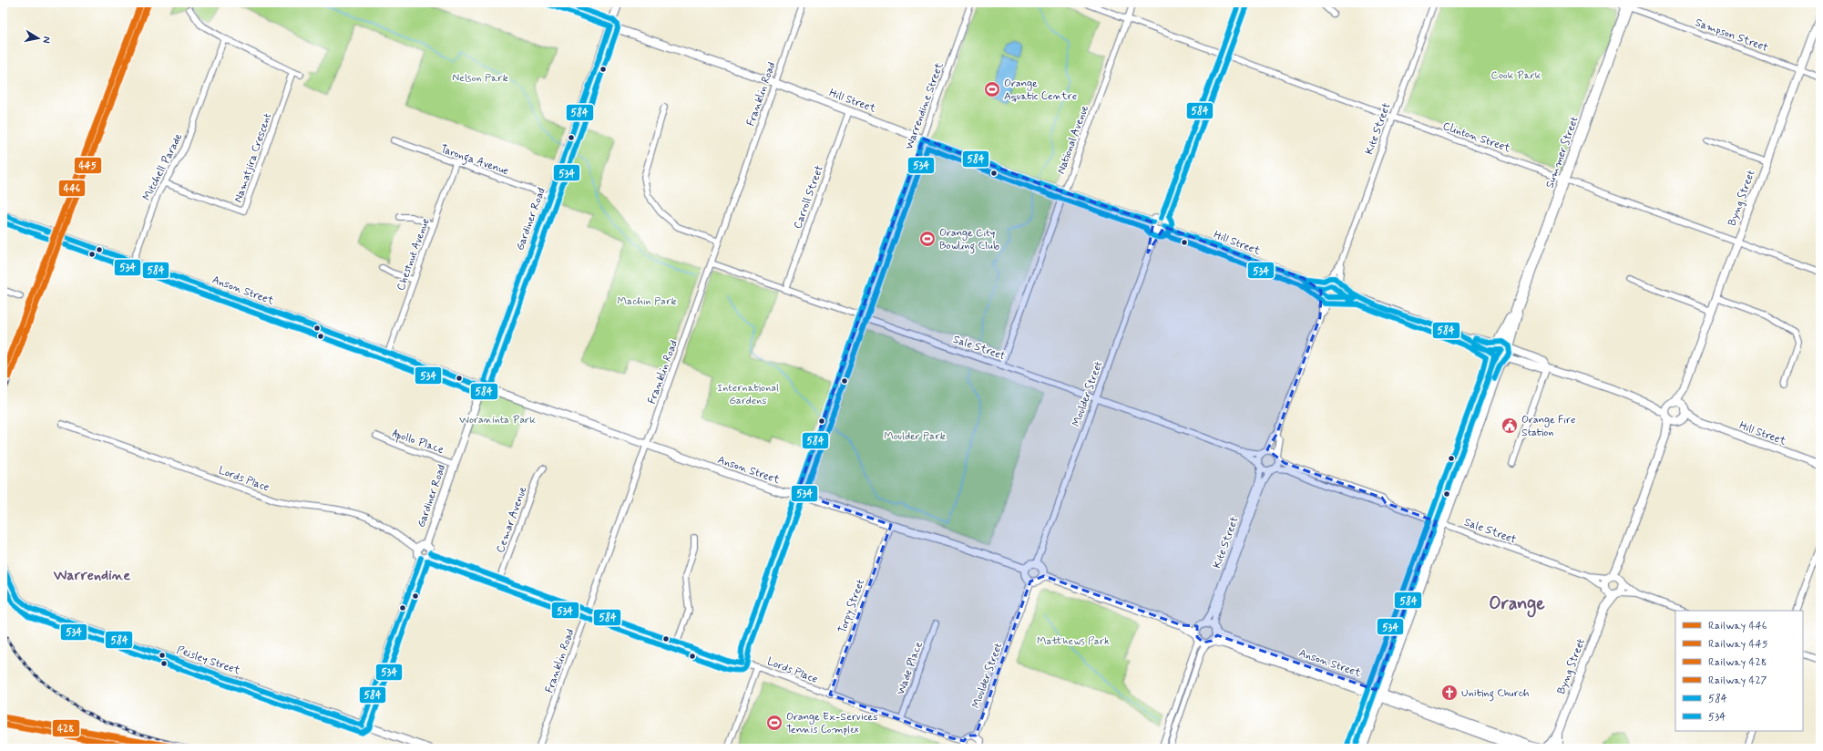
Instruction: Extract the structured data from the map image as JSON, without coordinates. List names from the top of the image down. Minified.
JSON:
{"streets":{"highway":["Summer Street"],"street":["Sampson Street","Franklin Road","Hill Street","Warrendine Street","Kite Street","Clinton Street","National Avenue","Namatjira Crescent","Taronga Avenue","Mitchell Parade","Carroll Street","Byng Street","Gardiner Road","Chestnut Avenue","Anson Street","Sale Street","Moulder Street","Apollo Place","Lords Place","Cemar Avenue","Torpy Street","Peisley Street","Wade Place"]},"crossings":[["Sampson Street","Summer Street"],["Sampson Street","Byng Street"],["Franklin Road","Hill Street"],["Franklin Road","Anson Street"],["Franklin Road","Sale Street"],["Franklin Road","Lords Place"],["Hill Street","Warrendine Street"],["Hill Street","Kite Street"],["Hill Street","National Avenue"],["Hill Street","Carroll Street"],["Hill Street","Byng Street"],["Hill Street","Gardiner Road"],["Hill Street","Moulder Street"],["Warrendine Street","Anson Street"],["Warrendine Street","Sale Street"],["Warrendine Street","Lords Place"],["Kite Street","Clinton Street"],["Kite Street","Anson Street"],["Kite Street","Sale Street"],["Clinton Street","National Avenue"],["Clinton Street","Summer Street"],["Clinton Street","Byng Street"],["National Avenue","Sale Street"],["Summer Street","Anson Street"],["Summer Street","Sale Street"],["Namatjira Crescent","Mitchell Parade"],["Taronga Avenue","Gardiner Road"],["Taronga Avenue","Chestnut Avenue"],["Mitchell Parade","Anson Street"],["Carroll Street","Sale Street"],["Byng Street","Anson Street"],["Byng Street","Sale Street"],["Gardiner Road","Anson Street"],["Gardiner Road","Apollo Place"],["Gardiner Road","Lords Place"],["Chestnut Avenue","Anson Street"],["Anson Street","Moulder Street"],["Anson Street","Torpy Street"],["Sale Street","Moulder Street"],["Lords Place","Cemar Avenue"],["Lords Place","Torpy Street"],["Lords Place","Wade Place"]],"districts":["Warrendine","Orange"],"parks":["Cook Park","Nelson Park","Machin Park","International Gardens","Woraninta Park","Moulder Park","Matthews Park"],"places":{"sports":["Orange Aquatic Centre","Orange City Bowling Club","Orange Ex-Services Tennis Complex"],"public building":["Orange Fire Station"],"church":["Uniting Church"]},"lines":["rail line 446","transit line 584","transit line 534","rail line 445","rail line 428","rail line 427"],"legend":["Railway 446","Railway 445","Railway 428","Railway 427","584","534"],"north":"right"}
